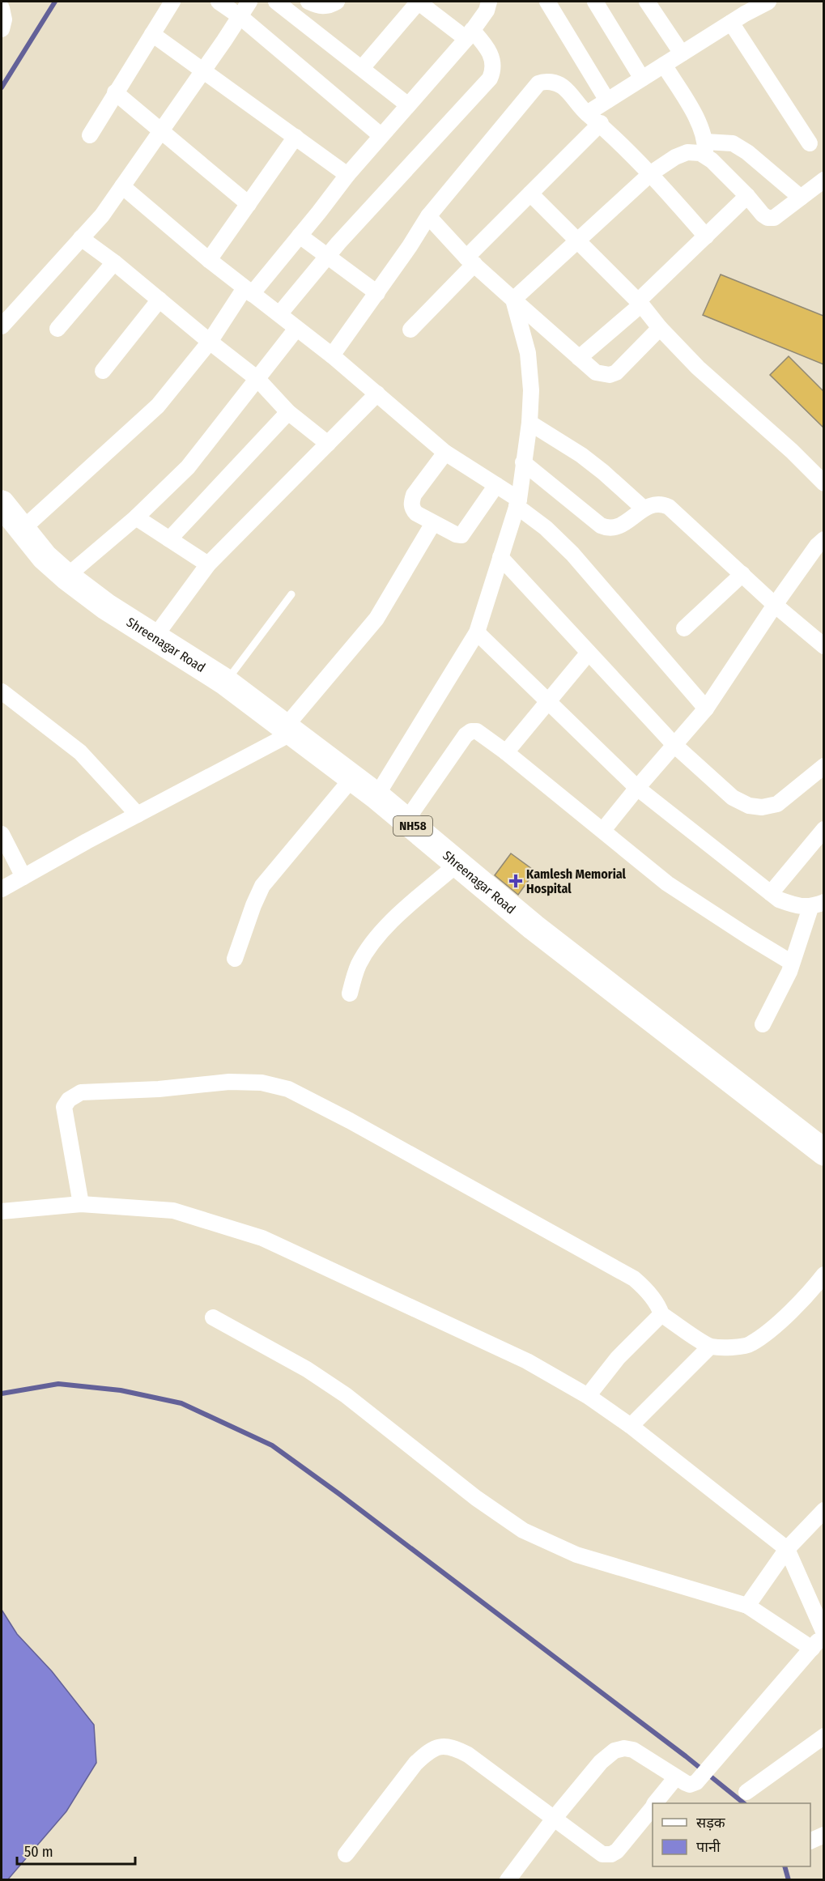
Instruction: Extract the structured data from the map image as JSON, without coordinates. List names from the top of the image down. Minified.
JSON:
{"streets":{"highway":["Shreenagar Road","NH58"]},"places":{"health":["Kamlesh Memorial Hospital"]},"legend":["सड़क","पानी"],"scale_bar":"50 m"}
